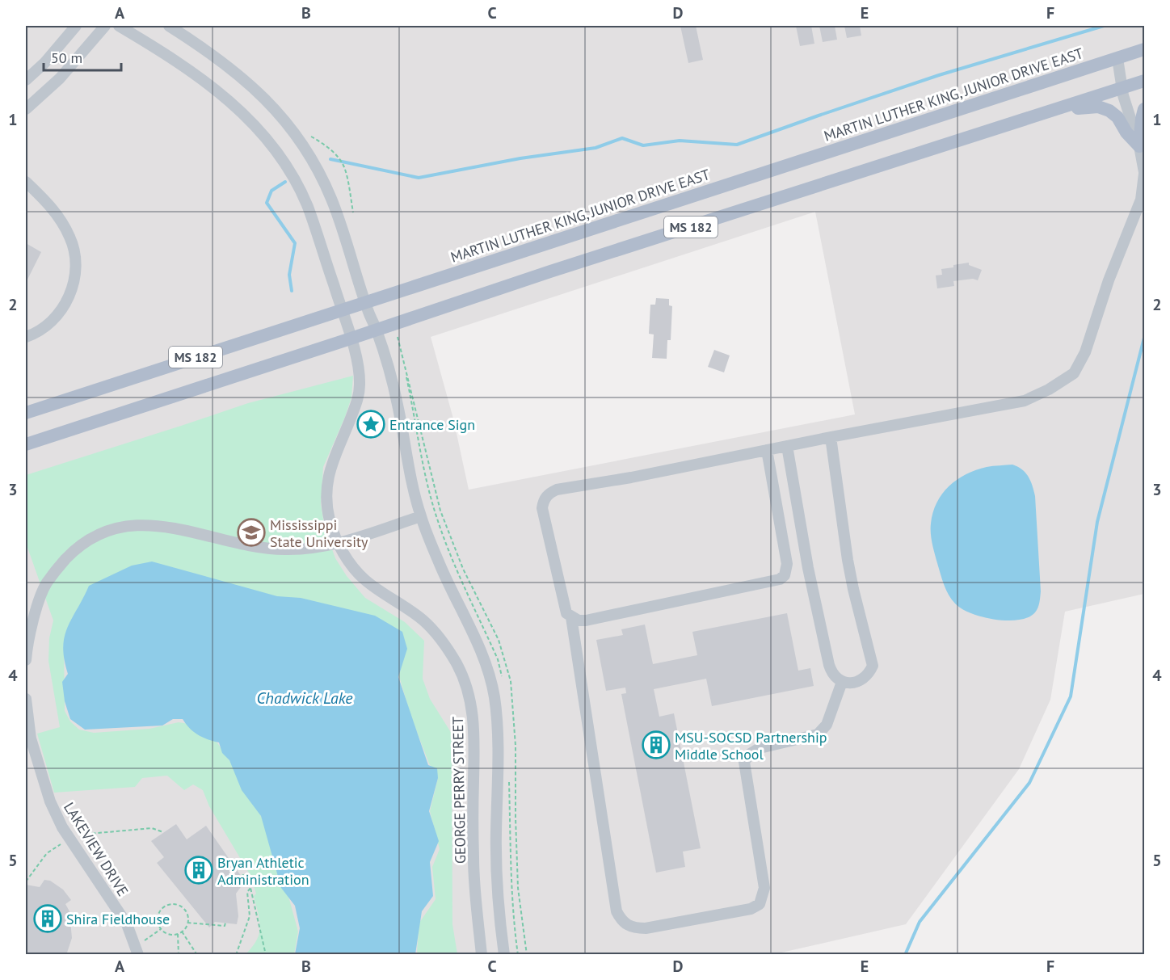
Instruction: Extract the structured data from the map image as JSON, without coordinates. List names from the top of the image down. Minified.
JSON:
{"streets":{"main road":["MARTIN LUTHER KING, JUNIOR DRIVE EAST","MS 182"],"street":["GEORGE PERRY STREET","LAKEVIEW DRIVE"]},"crossings":[["MARTIN LUTHER KING, JUNIOR DRIVE EAST","GEORGE PERRY STREET"],["MS 182","GEORGE PERRY STREET"]],"water":["Chadwick Lake"],"places":{"place":["Entrance Sign"],"school or university":["Mississippi State University"],"building":["MSU-SOCSD Partnership Middle School","Bryan Athletic Administration","Shira Fieldhouse"]},"scale_bar":"50 m","grid":{"columns":["A","B","C","D","E","F"],"rows":["1","2","3","4","5"]}}
